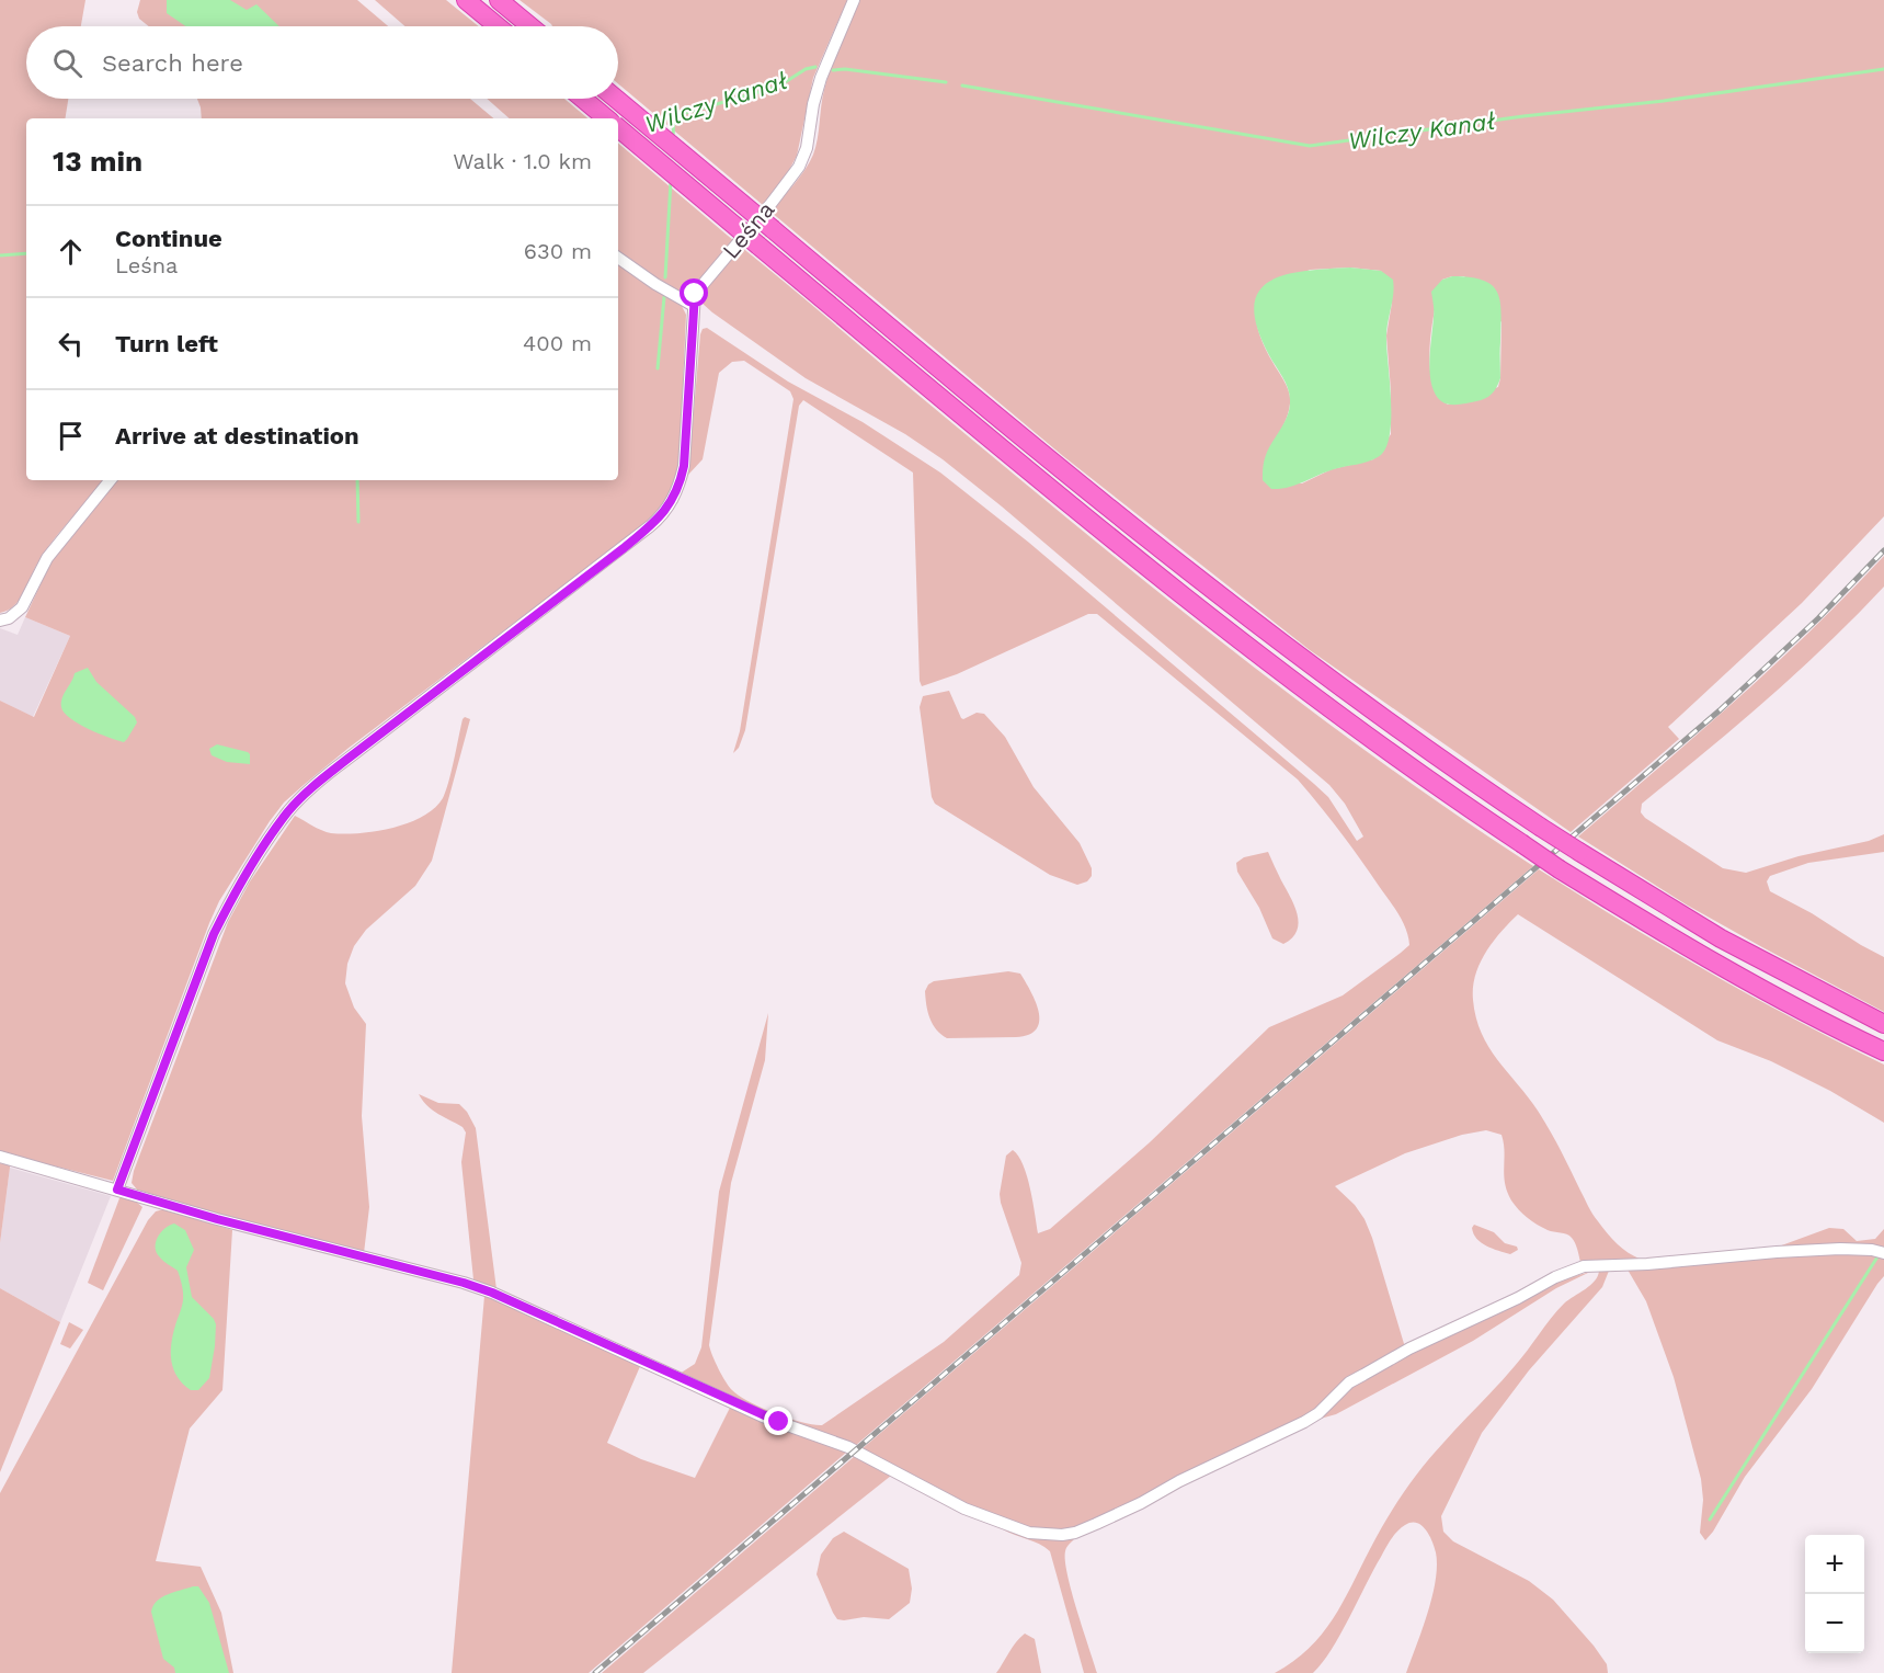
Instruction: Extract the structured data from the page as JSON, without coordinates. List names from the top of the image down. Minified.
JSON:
{"streets":{"street":["Leśna"]},"water":["Wilczy Kanał"],"page":{"search":"Search here","heading":["13 min","Walk · 1.0 km"],"list":[["Continue","Leśna","630 m"],["Turn left","400 m"],"Arrive at destination"],"map_buttons":["+","−"]}}
